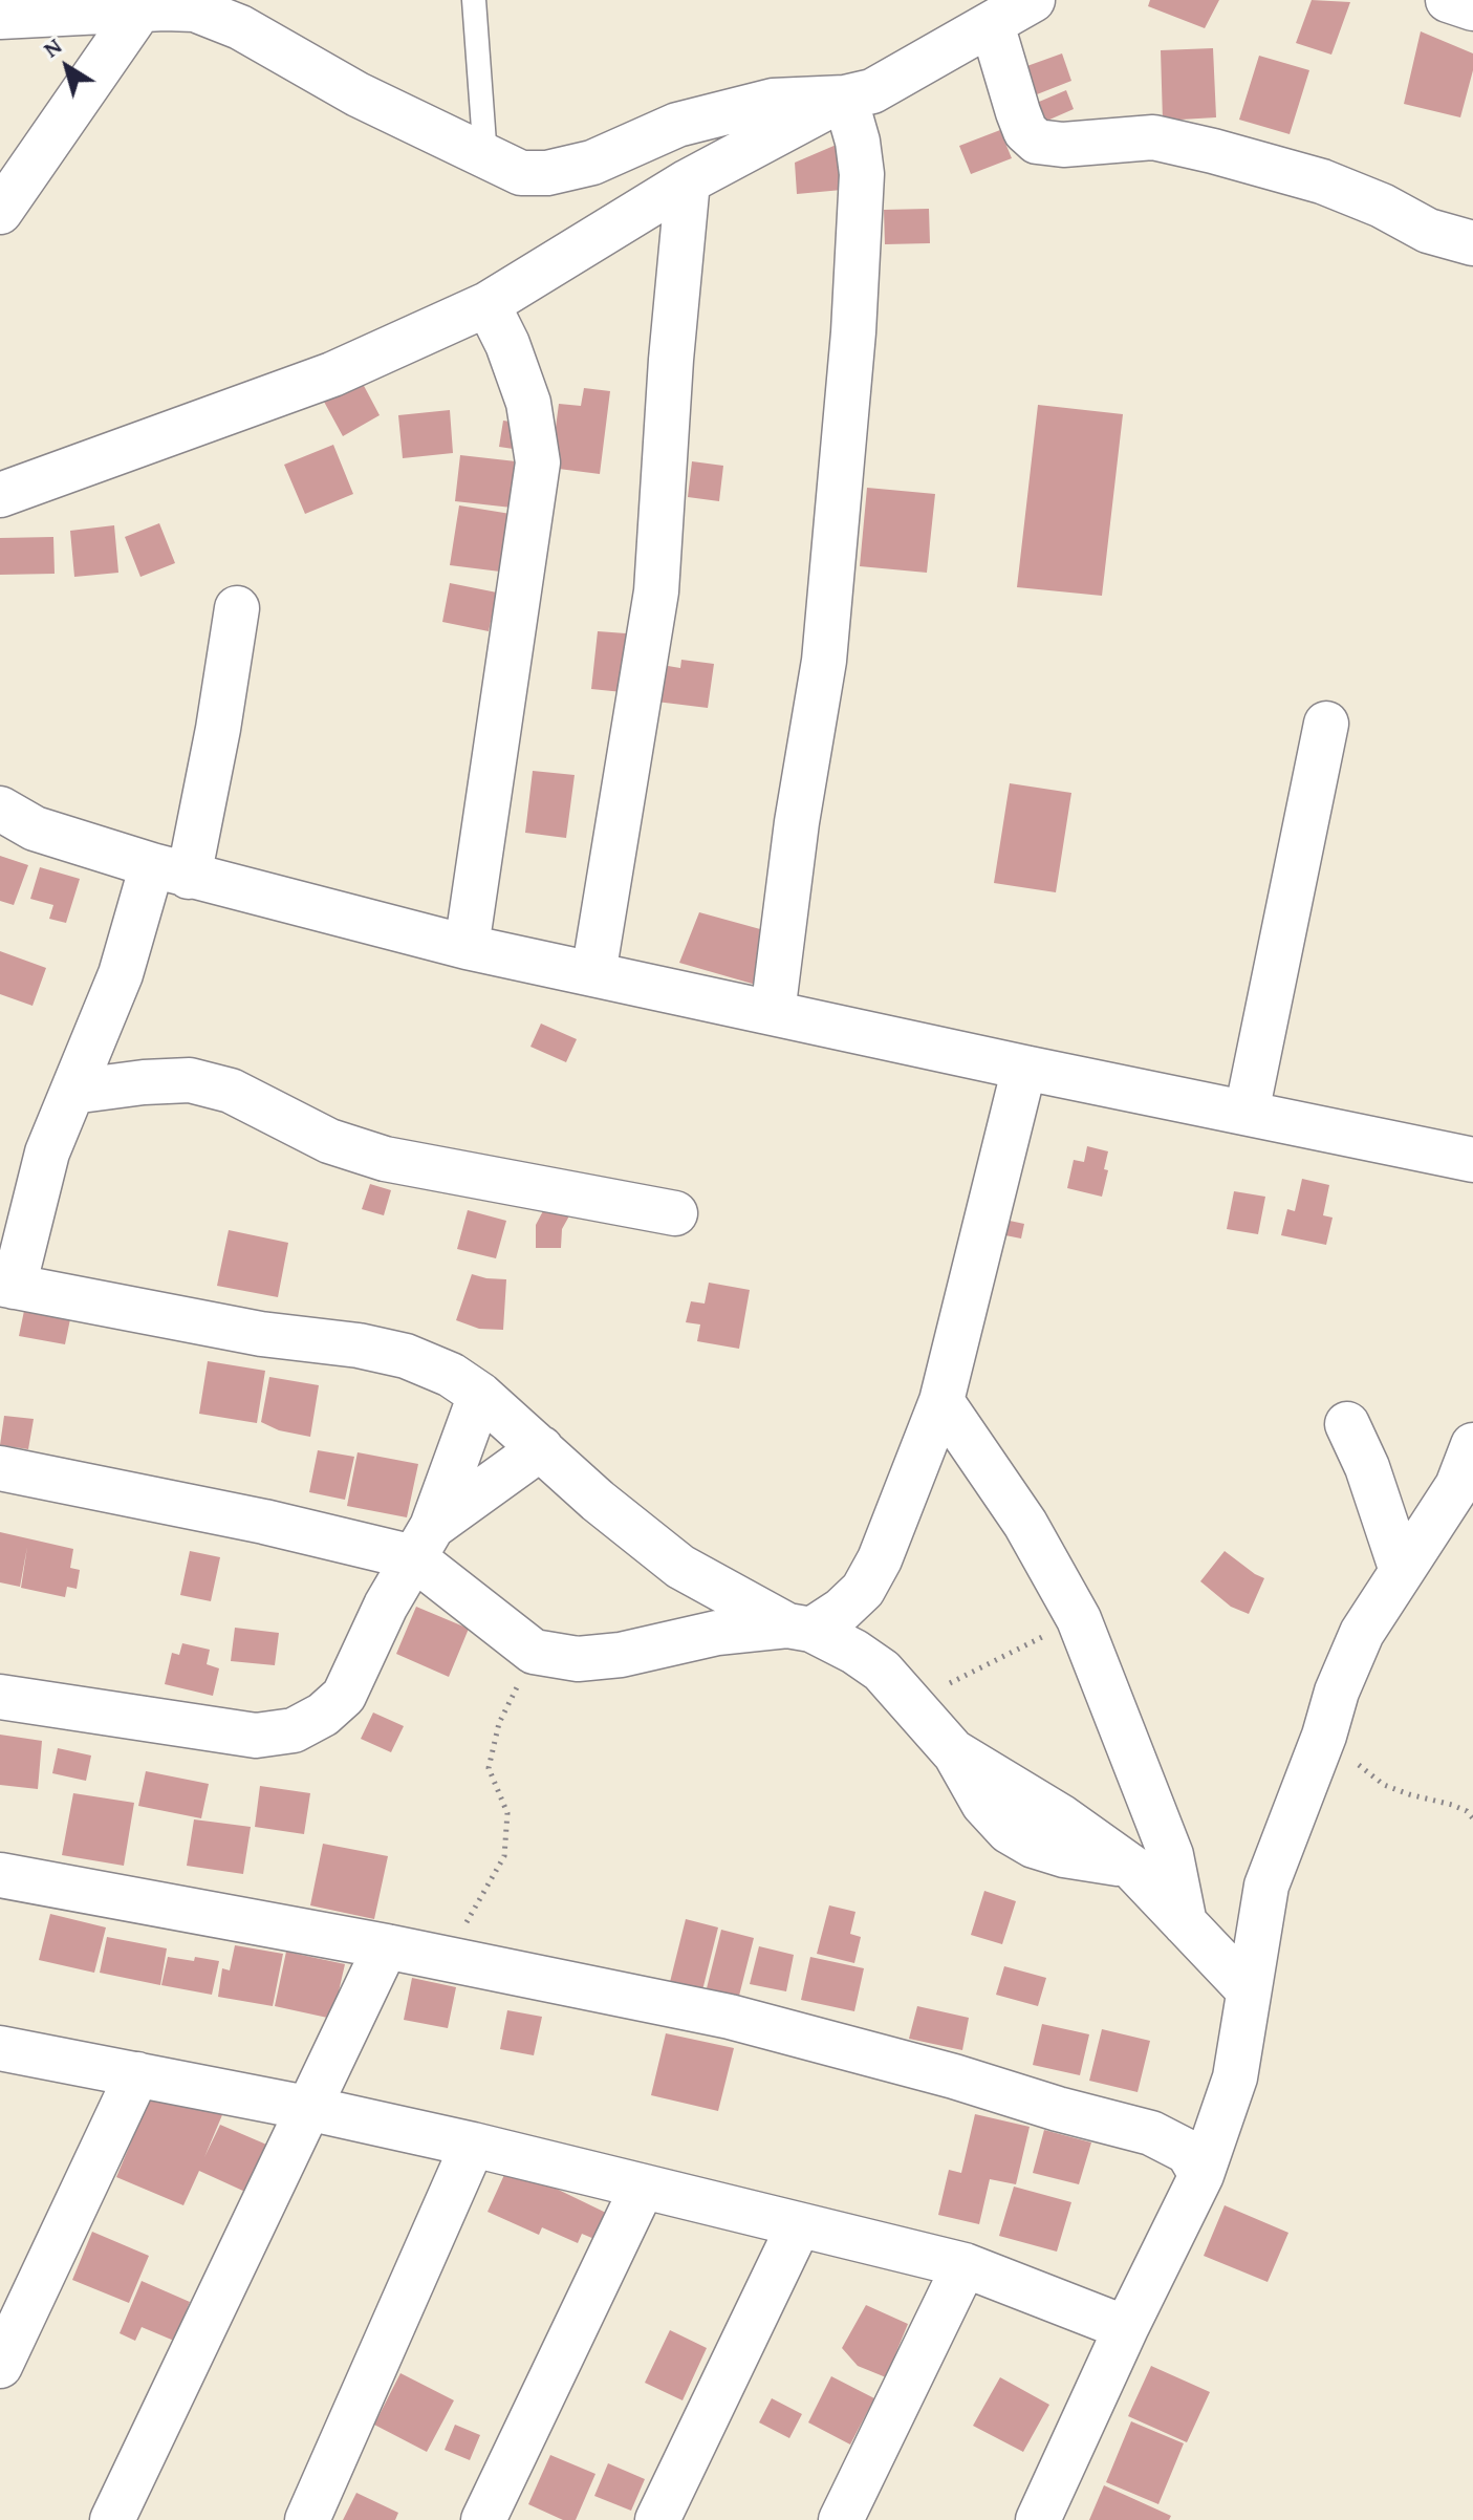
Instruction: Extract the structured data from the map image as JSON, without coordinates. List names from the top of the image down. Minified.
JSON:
{"north":"top left"}
